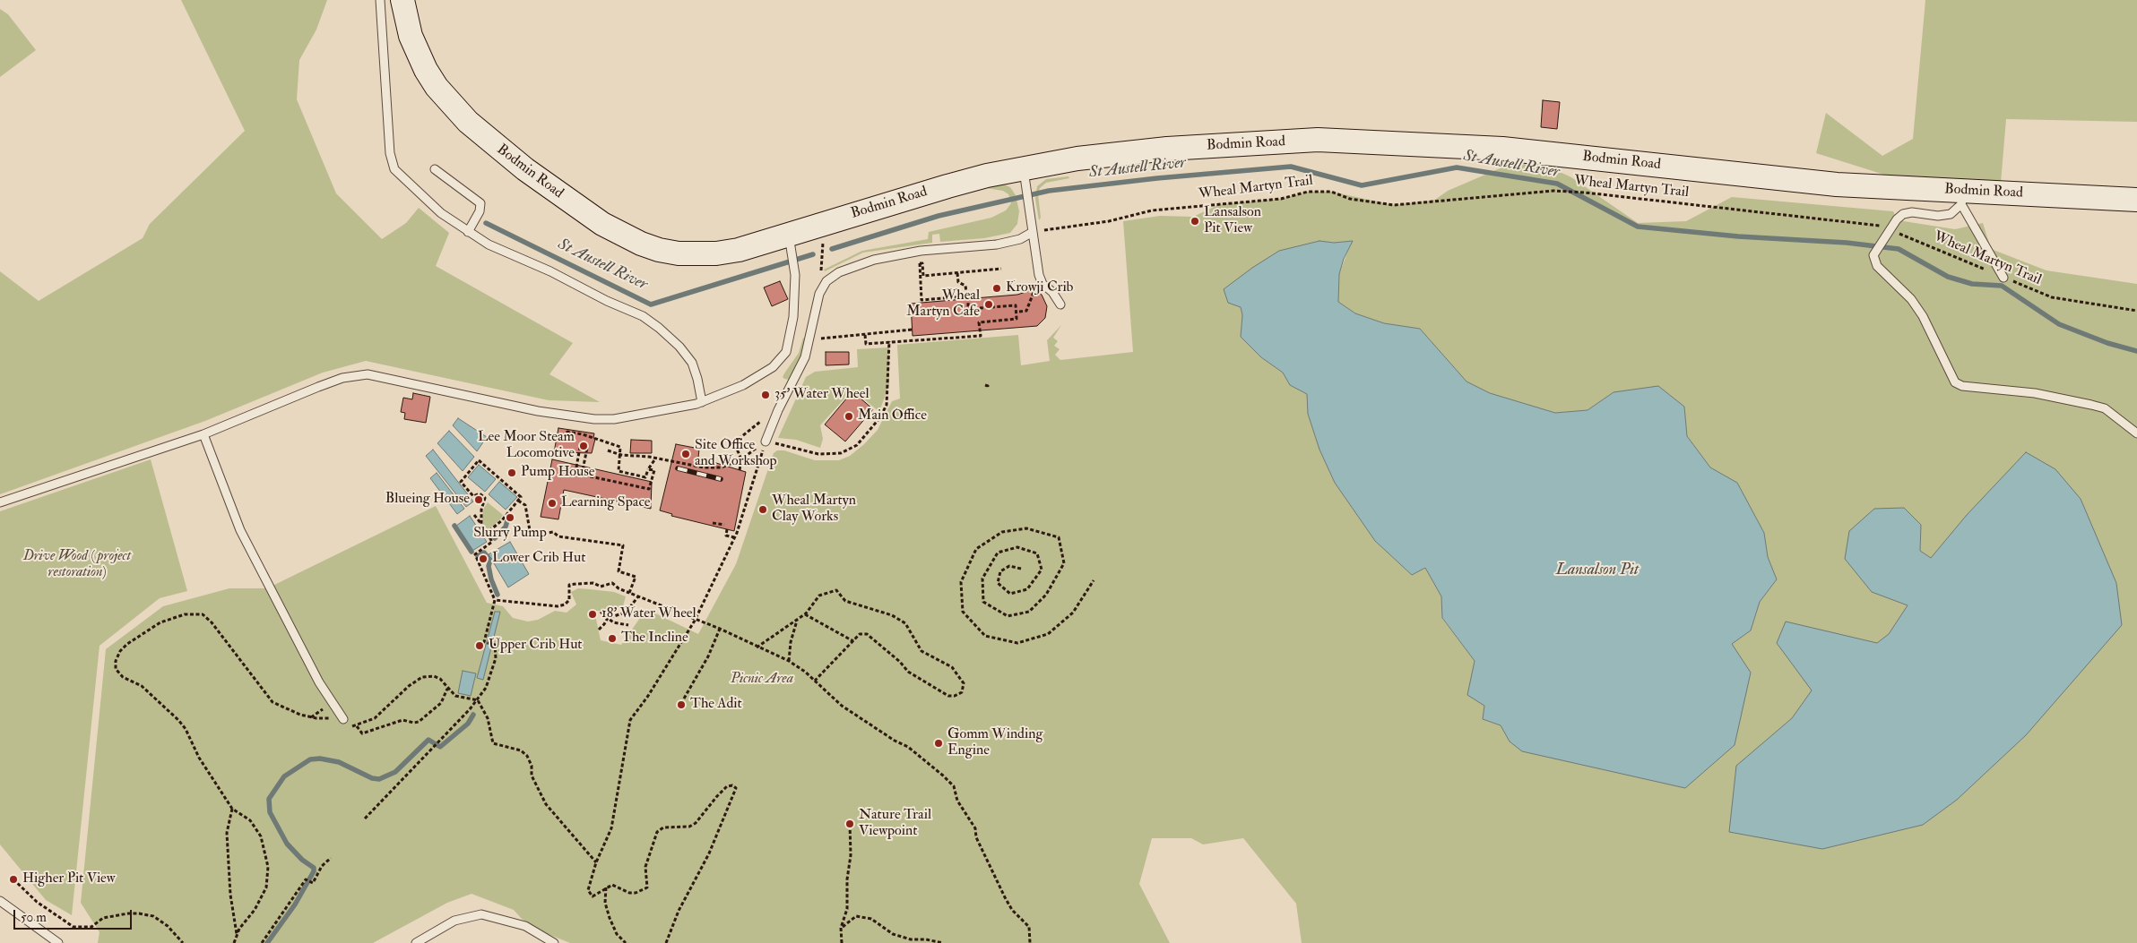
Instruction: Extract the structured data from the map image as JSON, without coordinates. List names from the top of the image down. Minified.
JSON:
{"streets":{"main road":["Bodmin Road"],"path":["Wheal Martyn Trail"]},"water":["St Austell River","Lansalson Pit"],"parks":["Drive Wood (project restoration)","Picnic Area"],"places":["Lansalson Pit View","Krowji Crib","Wheal Martyn Cafe","35' Water Wheel","Main Office","Lee Moor Steam Locomotive","Site Office and Workshop","Pump House","Blueing House","Learning Space","Wheal Martyn Clay Works","Slurry Pump","Lower Crib Hut","18' Water Wheel","The Incline","Upper Crib Hut","The Adit","Gomm Winding Engine","Nature Trail Viewpoint","Higher Pit View"],"scale_bar":"50 m"}
